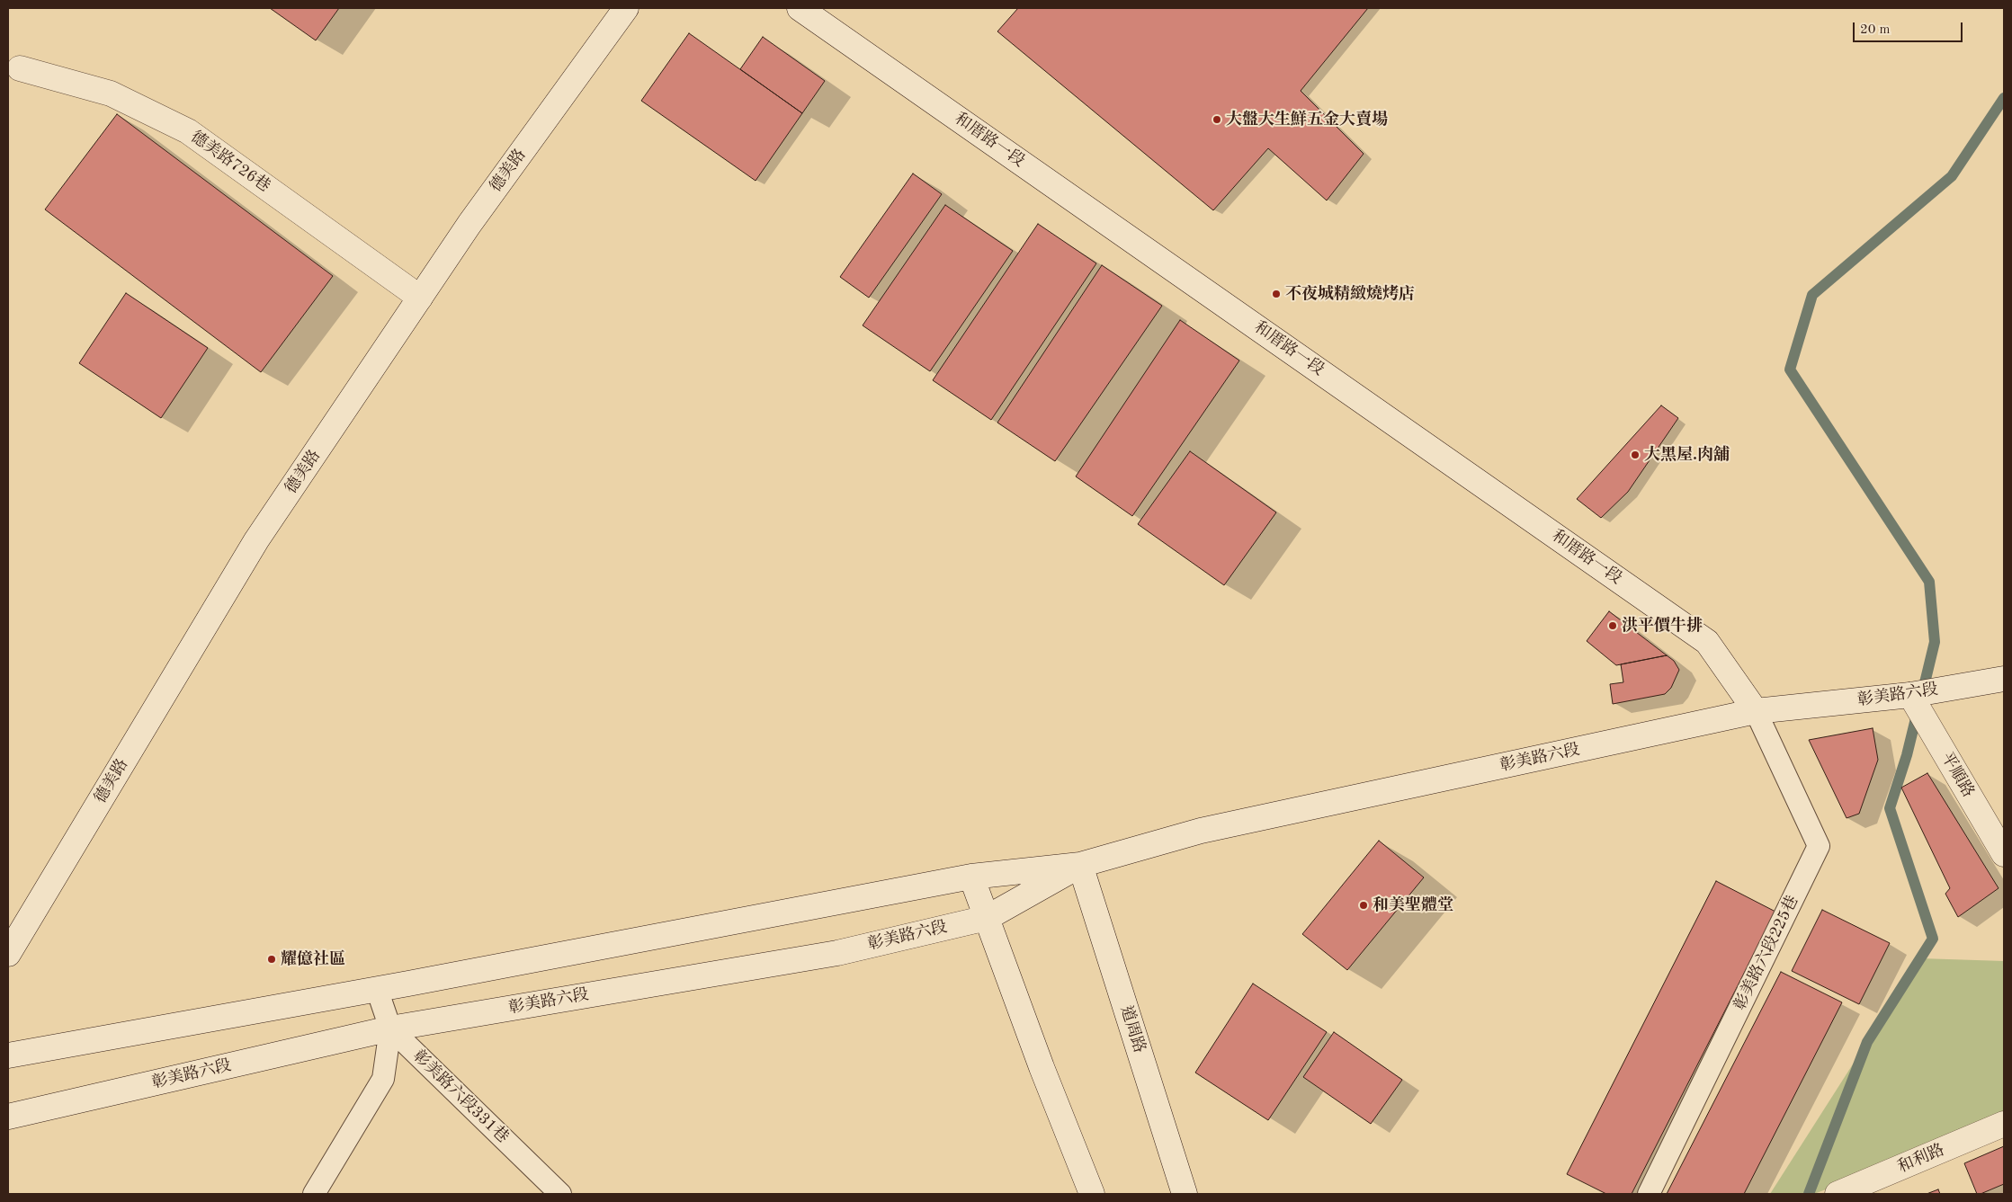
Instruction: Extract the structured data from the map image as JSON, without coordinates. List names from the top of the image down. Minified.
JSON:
{"streets":{"street":["和厝路一段","德美路726巷","德美路","彰美路六段","平順路","道周路","和利路"],"lane":["彰美路六段225巷","彰美路六段331巷"]},"crossings":[["和厝路一段","彰美路六段"],["和厝路一段","彰美路六段225巷"],["德美路726巷","德美路"],["彰美路六段","平順路"],["彰美路六段","彰美路六段225巷"],["彰美路六段","道周路"],["彰美路六段","彰美路六段331巷"]],"places":["大盤大生鮮五金大賣場","不夜城精緻燒烤店","大黑屋.肉舖","洪平價牛排","和美聖體堂","耀億社區"],"scale_bar":"20 m"}
